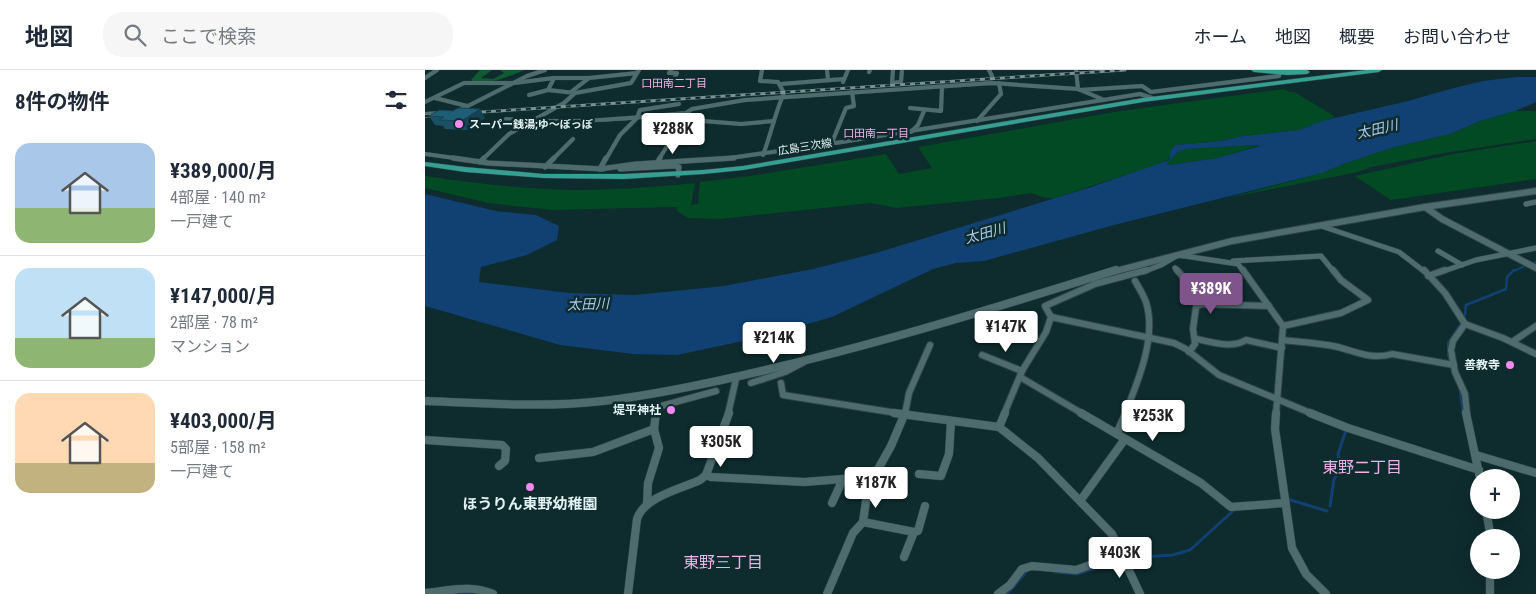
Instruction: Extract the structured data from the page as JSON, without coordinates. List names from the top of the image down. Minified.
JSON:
{"streets":{"main road":["広島三次線"]},"districts":["口田南二丁目","口田南一丁目","東野二丁目","東野三丁目"],"water":["太田川"],"places":["スーパー銭湯;ゆ～ぽっぽ","善教寺","堤平神社","ほうりん東野幼稚園"],"page":{"header":"地図","search":"ここで検索","nav":["ホーム","地図","概要","お問い合わせ"],"heading":"8件の物件","price":["¥288K","¥389K","¥147K","¥214K","¥253K","¥305K","¥187K","¥403K"],"list":[{"name":"¥389,000/月","note":"4部屋 · 140 m² · 一戸建て"},{"name":"¥147,000/月","note":"2部屋 · 78 m² · マンション"},{"name":"¥403,000/月","note":"5部屋 · 158 m² · 一戸建て"}],"map_buttons":["+","−"]}}
